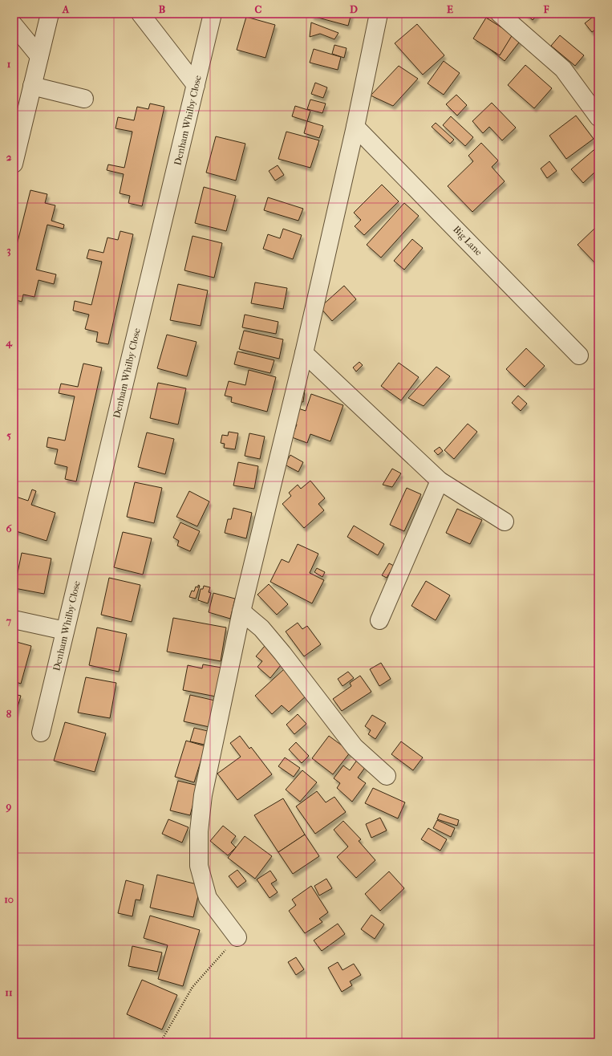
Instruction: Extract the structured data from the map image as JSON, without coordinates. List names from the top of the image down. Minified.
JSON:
{"streets":{"street":["Denham Whilby Close","Big Lane"]},"grid":{"columns":["A","B","C","D","E","F"],"rows":["1","2","3","4","5","6","7","8","9","10","11"]}}
